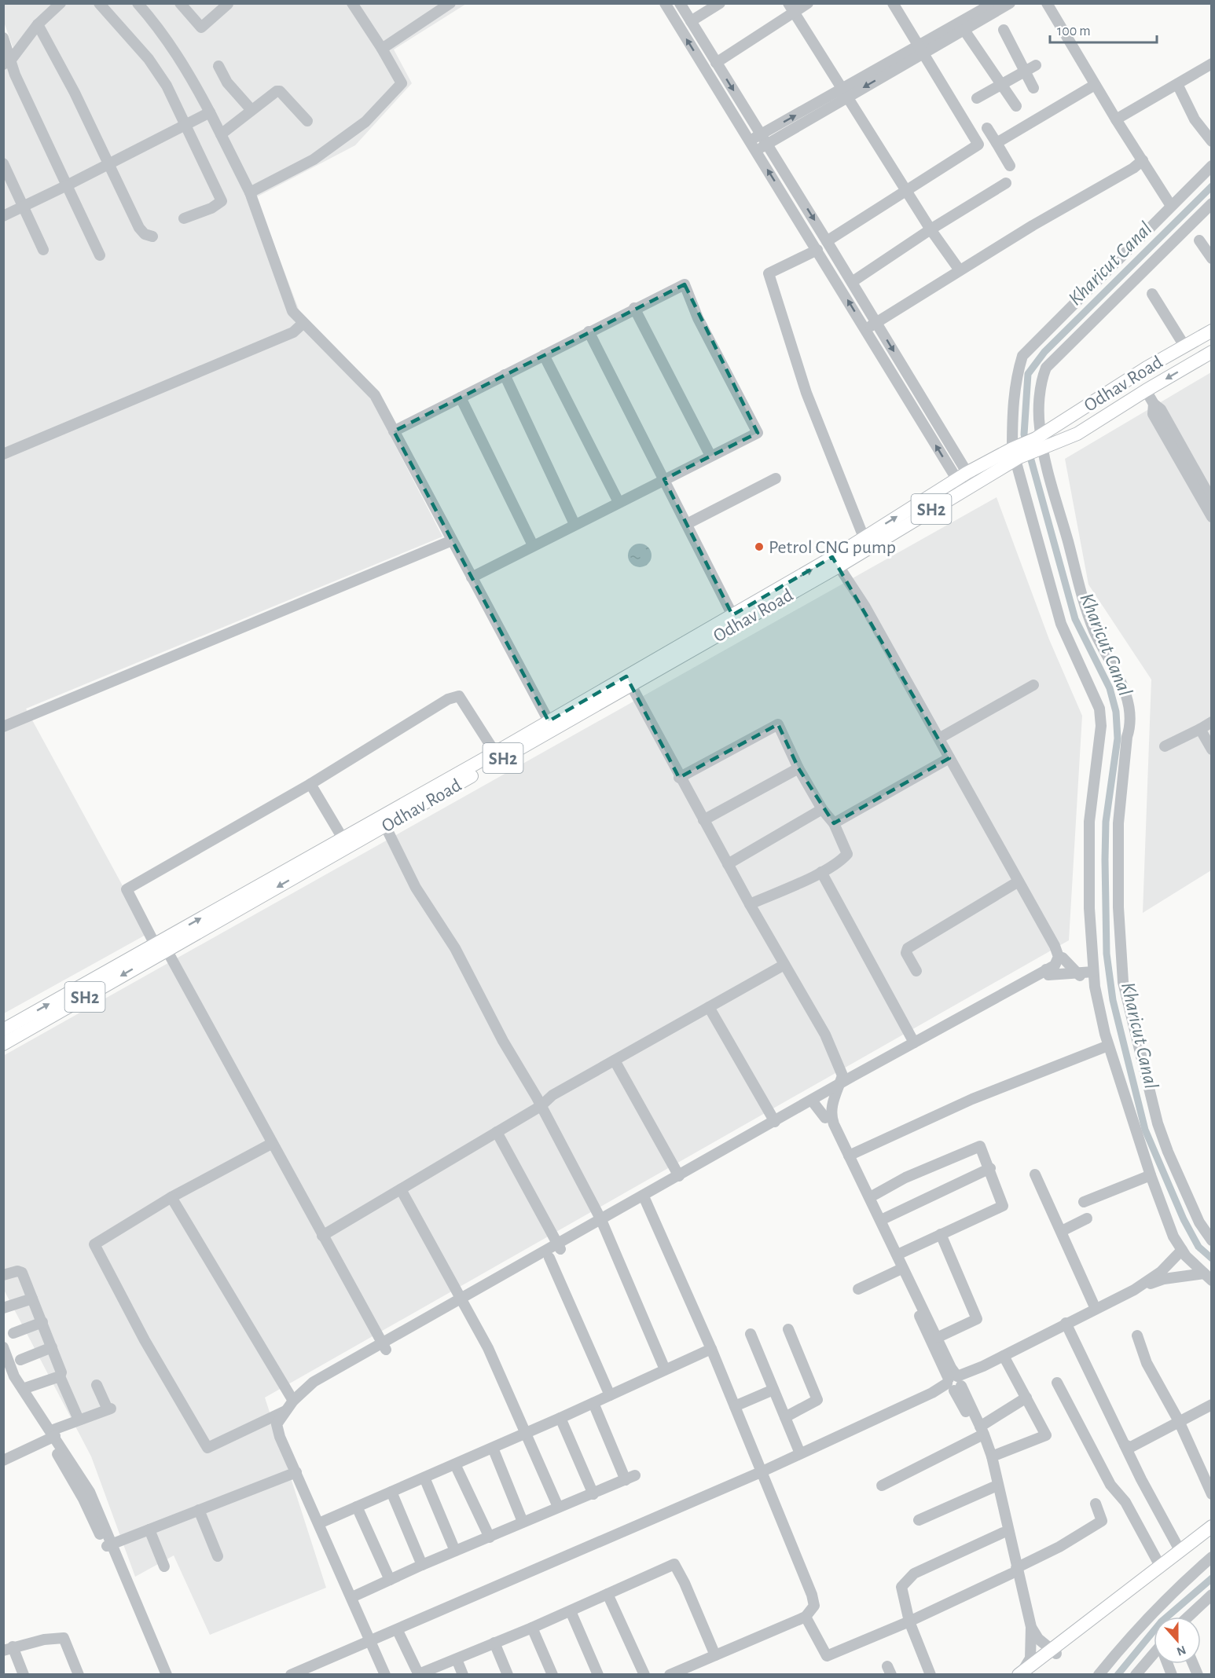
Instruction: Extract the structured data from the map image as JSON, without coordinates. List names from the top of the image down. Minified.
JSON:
{"streets":{"main road":["Odhav Road","SH2"]},"crossings":[["Odhav Road","SH2"]],"water":["Kharicut Canal"],"places":["Petrol CNG pump"],"scale_bar":"100 m","north":"bottom"}
